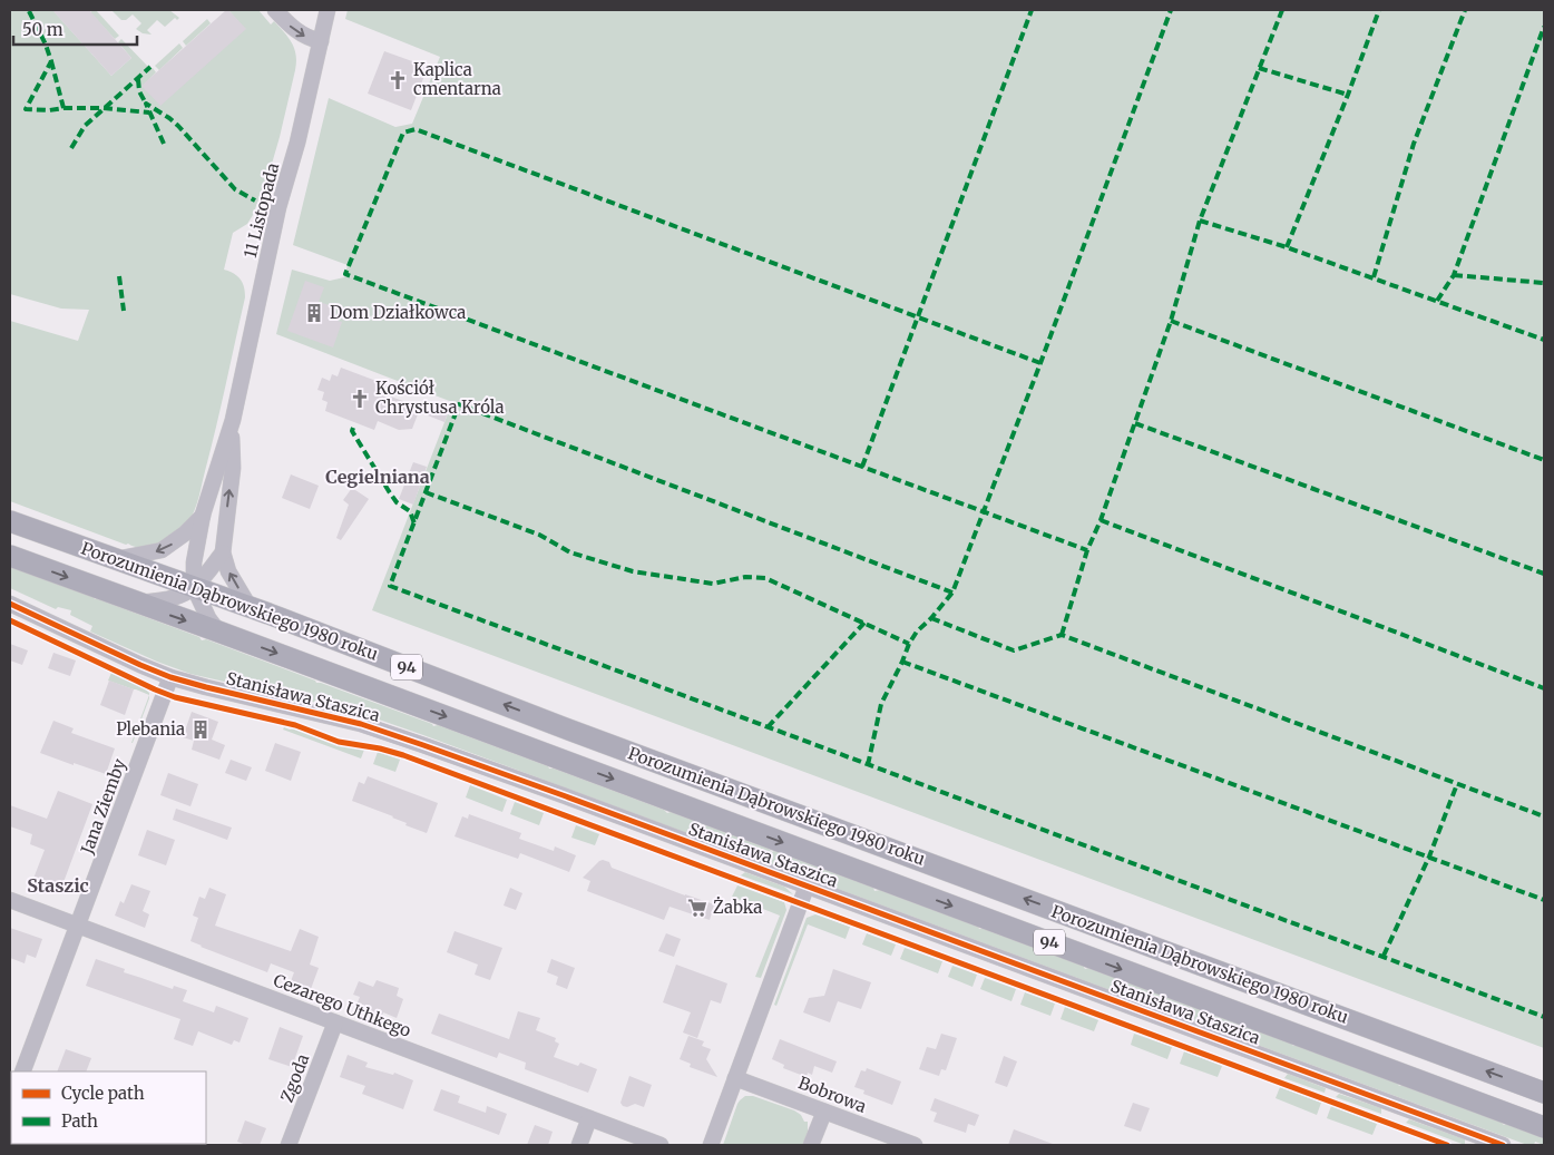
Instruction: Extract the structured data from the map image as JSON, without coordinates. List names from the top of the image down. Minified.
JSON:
{"streets":{"main road":["Porozumienia Dąbrowskiego 1980 roku","94"],"street":["11 Listopada","Stanisława Staszica","Jana Ziemby","Cezarego Uthkego","Zgoda","Bobrowa"]},"crossings":[["11 Listopada","Porozumienia Dąbrowskiego 1980 roku"],["Stanisława Staszica","Jana Ziemby"],["Jana Ziemby","Cezarego Uthkego"],["Cezarego Uthkego","Zgoda"]],"districts":["Cegielniana","Staszic"],"places":{"church":["Kaplica cmentarna","Kościół Chrystusa Króla"],"building":["Dom Działkowca","Plebania"],"supermarket":["Żabka"]},"legend":["Cycle path","Path"],"scale_bar":"50 m"}
